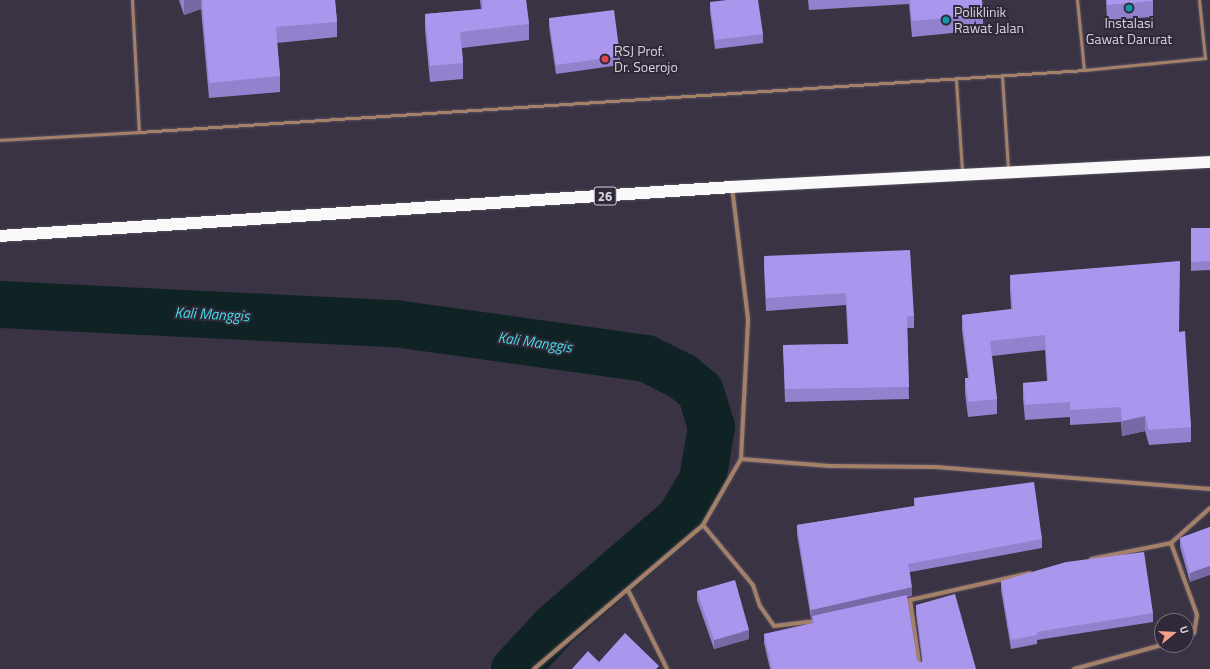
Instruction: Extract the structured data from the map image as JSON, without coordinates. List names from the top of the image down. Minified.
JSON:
{"streets":{"highway":["26"]},"water":["Kali Manggis"],"places":["Instalasi Gawat Darurat","Poliklinik Rawat Jalan","RSJ Prof. Dr. Soerojo"],"north":"right"}
